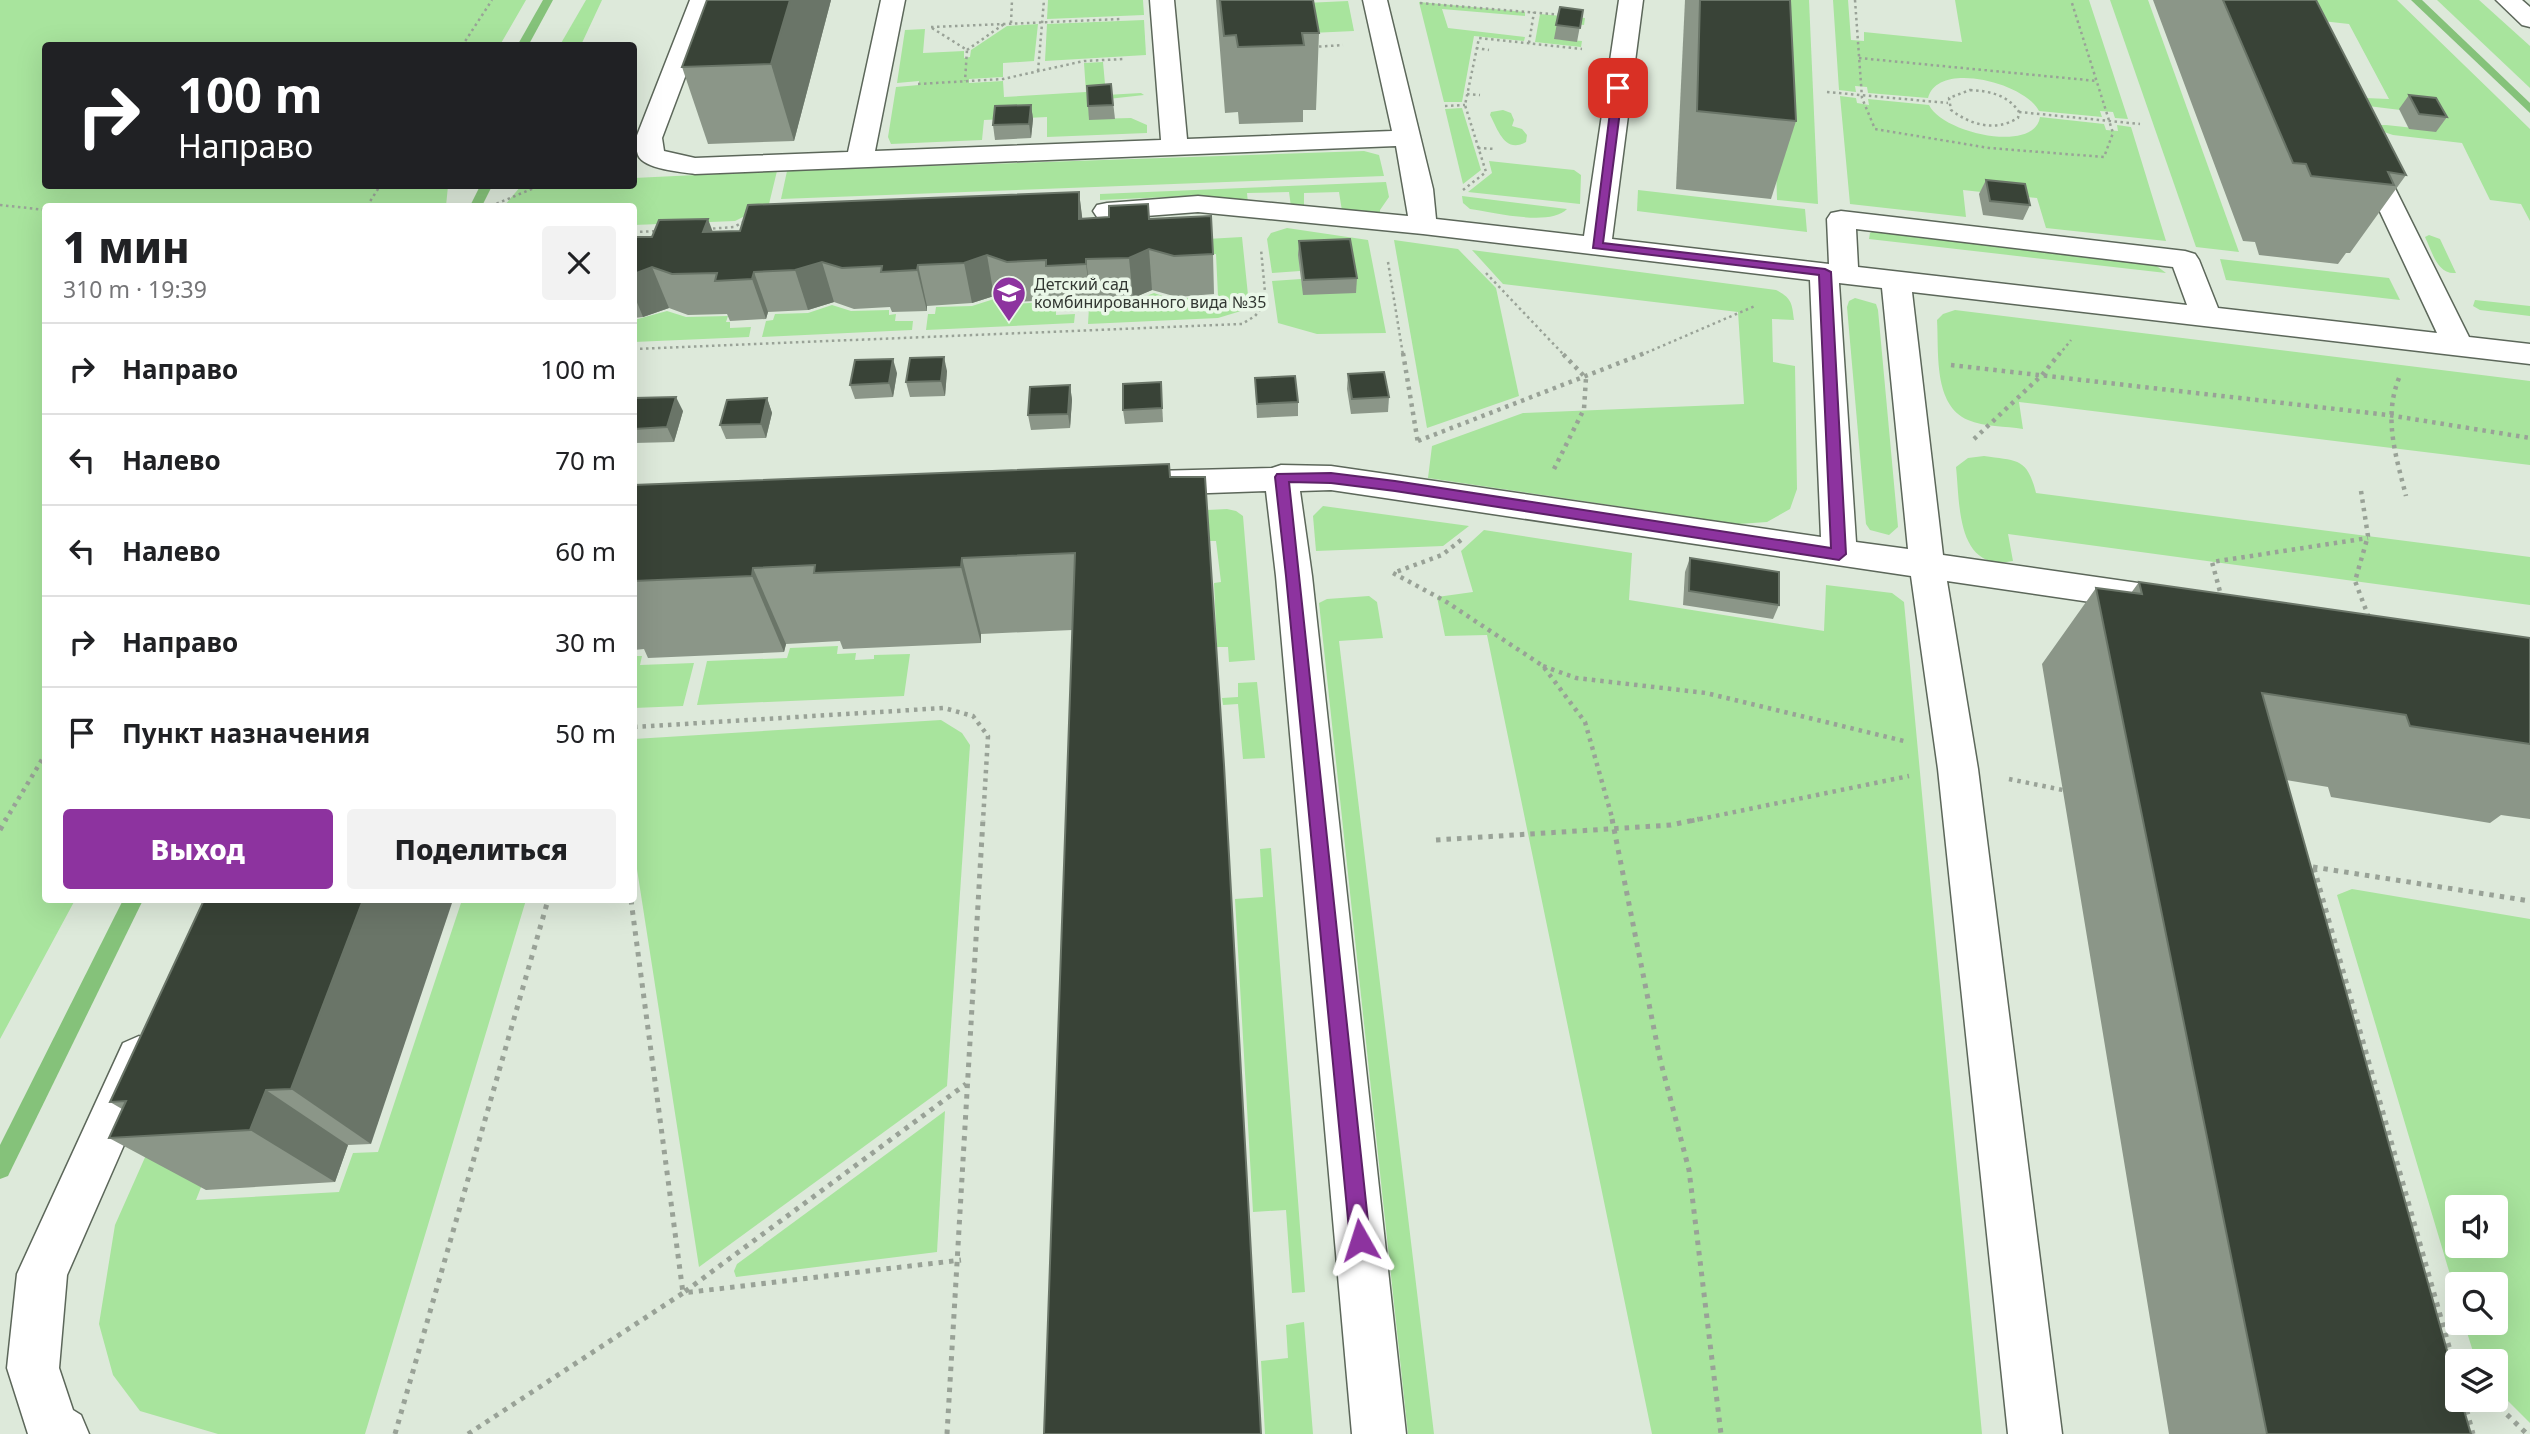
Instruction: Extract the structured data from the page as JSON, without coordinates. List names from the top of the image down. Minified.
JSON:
{"places":{"school or university":["Детский сад комбинированного вида №35"]},"page":{"turn":["100 m","Направо"],"heading":["1 мин","310 m · 19:39"],"list":[{"name":"Направо","value":"100 m"},{"name":"Налево","value":"70 m"},{"name":"Налево","value":"60 m"},{"name":"Направо","value":"30 m"},{"name":"Пункт назначения","value":"50 m"}],"buttons":["Выход","Поделиться"]}}
